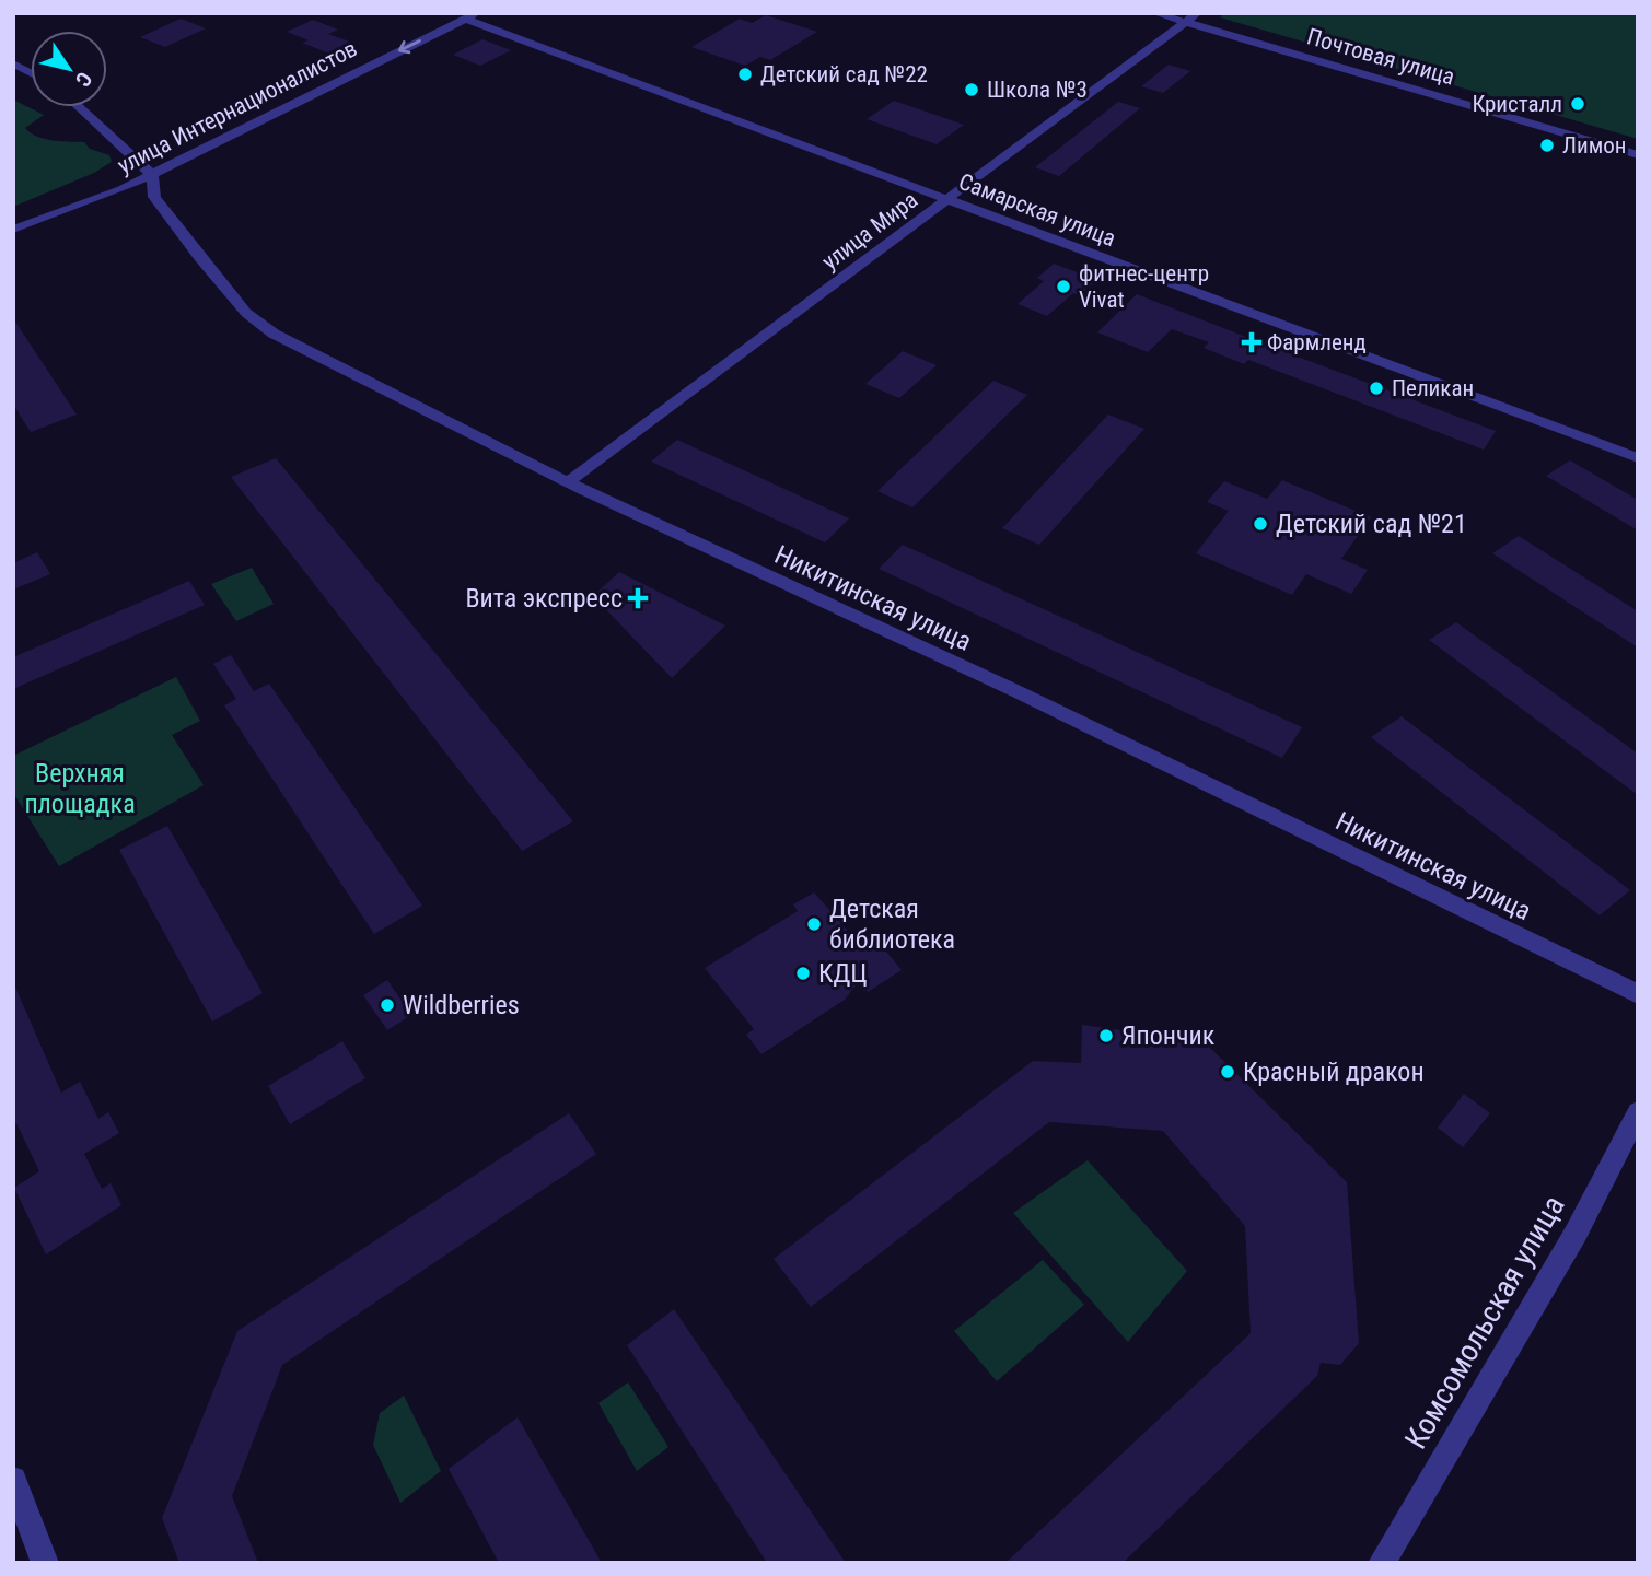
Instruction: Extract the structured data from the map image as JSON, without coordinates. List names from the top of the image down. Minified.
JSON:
{"streets":{"street":["Почтовая улица","улица Интернационалистов","Самарская улица","улица Мира","Никитинская улица","Комсомольская улица"]},"crossings":[["Почтовая улица","улица Мира"],["улица Интернационалистов","Самарская улица"],["улица Интернационалистов","Никитинская улица"],["Самарская улица","улица Мира"],["улица Мира","Никитинская улица"]],"one_way":["улица Интернационалистов"],"parks":["Верхняя площадка"],"places":{"other":["Детский сад №22","Школа №3","Кристалл","Лимон","фитнес-центр Vivat","Пеликан","Детский сад №21","Детская библиотека","КДЦ","Wildberries","Япончик","Красный дракон"],"health":["Фармленд","Вита экспресс"]},"north":"bottom right"}
